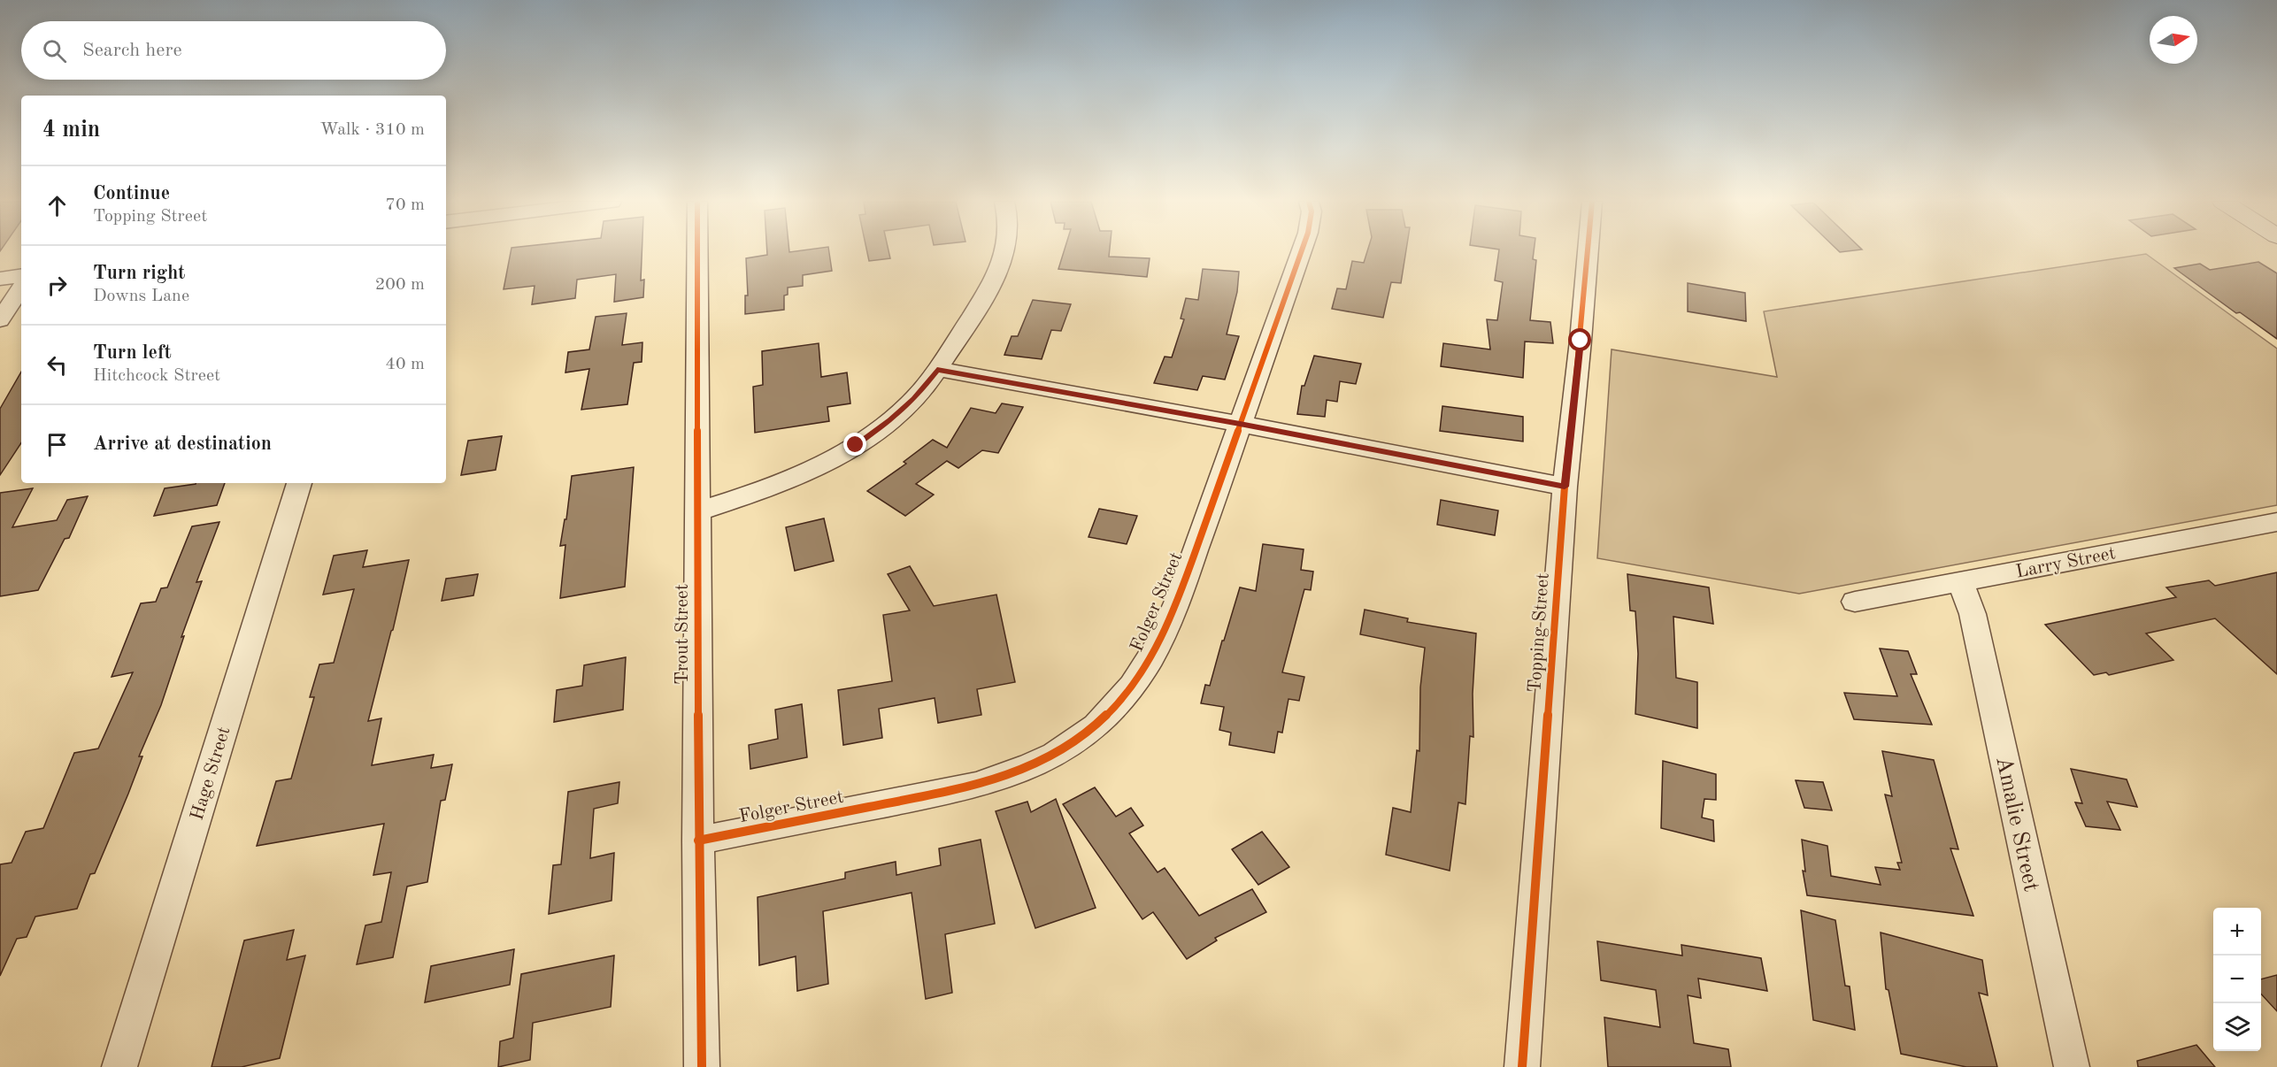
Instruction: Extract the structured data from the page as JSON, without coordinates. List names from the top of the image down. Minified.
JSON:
{"streets":{"street":["Larry Street","Folger Street","Topping Street","Trout Street","Hage Street","Amalie Street"]},"crossings":[["Larry Street","Amalie Street"],["Folger Street","Trout Street"]],"north":"right","page":{"search":"Search here","heading":["4 min","Walk · 310 m"],"list":[["Continue","Topping Street","70 m"],["Turn right","Downs Lane","200 m"],["Turn left","Hitchcock Street","40 m"],"Arrive at destination"],"map_buttons":["+","−"]}}
